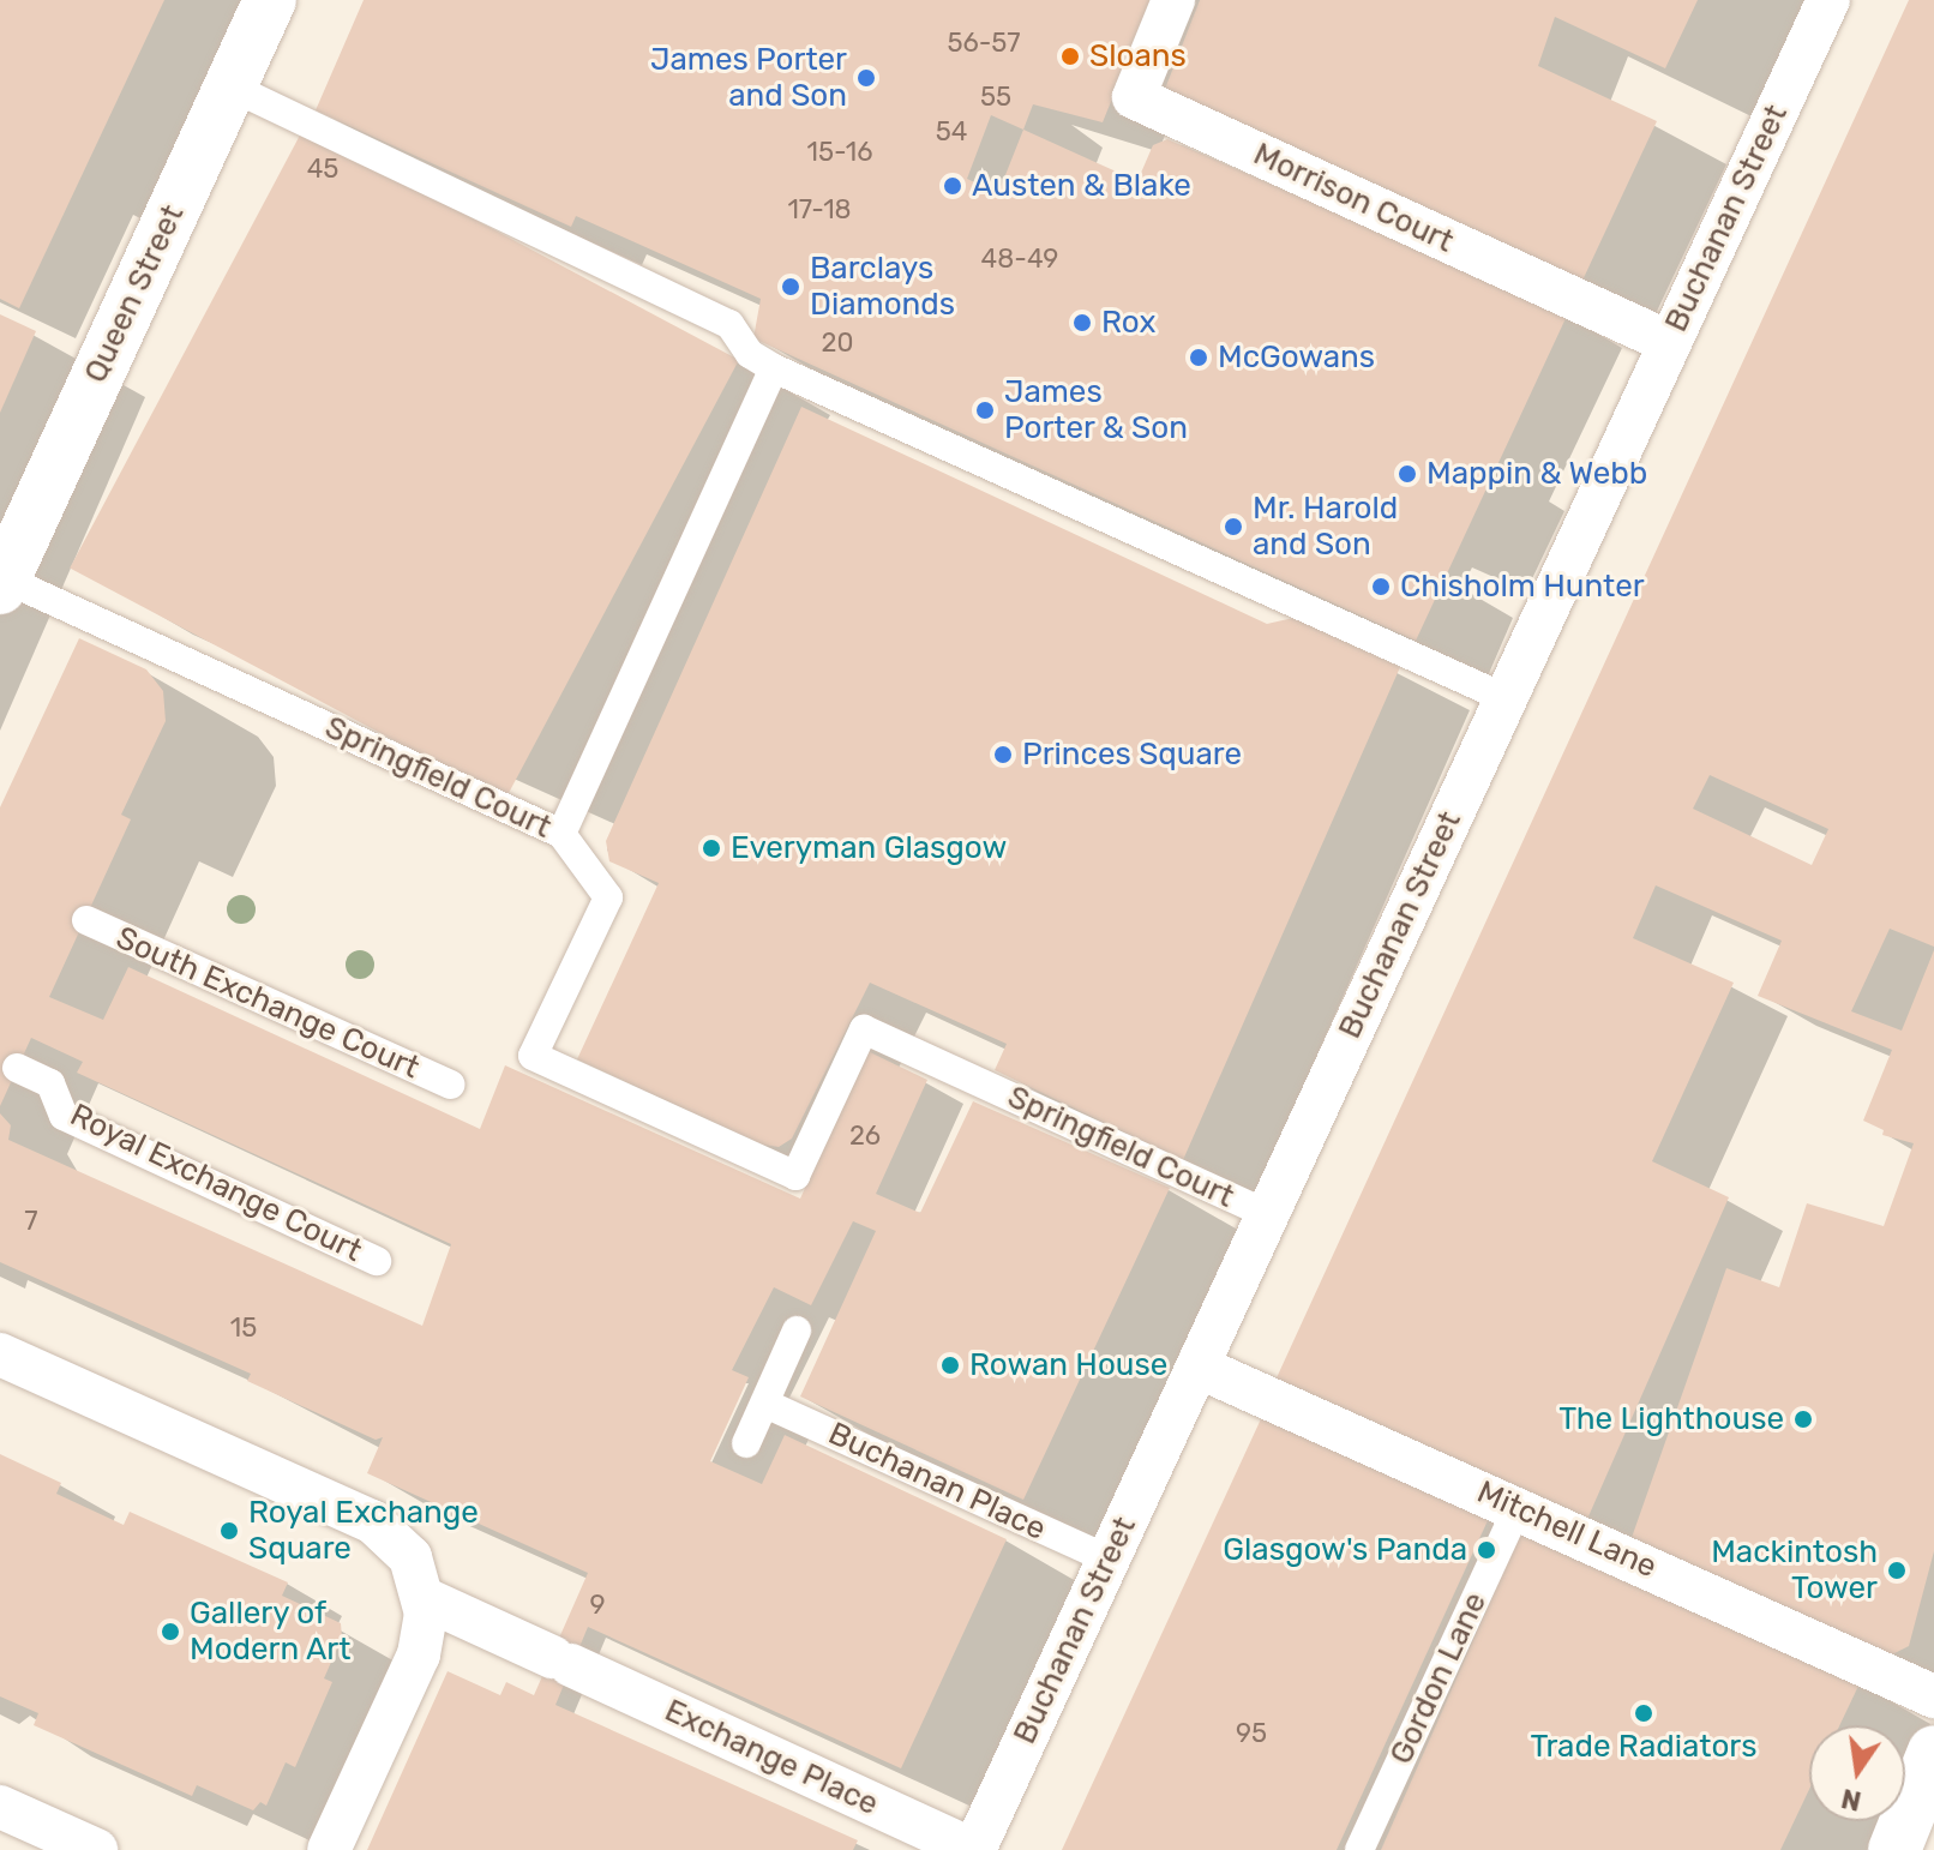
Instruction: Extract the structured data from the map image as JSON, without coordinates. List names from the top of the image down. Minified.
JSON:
{"streets":{"street":["Morrison Court","Buchanan Street","Queen Street","Mitchell Lane","Exchange Place"],"lane":["Springfield Court","South Exchange Court","Royal Exchange Court","Buchanan Place","Gordon Lane"]},"crossings":[["Morrison Court","Buchanan Street"],["Buchanan Street","Springfield Court"],["Buchanan Street","Buchanan Place"],["Buchanan Street","Mitchell Lane"],["Buchanan Street","Exchange Place"],["Queen Street","Springfield Court"],["Mitchell Lane","Gordon Lane"]],"places":["Sloans","James Porter and Son","Austen & Blake","Barclays Diamonds","Rox","McGowans","James Porter & Son","Mappin & Webb","Mr. Harold and Son","Chisholm Hunter","Princes Square","Everyman Glasgow","Rowan House","The Lighthouse","Royal Exchange Square","Glasgow's Panda","Mackintosh Tower","Gallery of Modern Art","Trade Radiators"],"house_numbers":["56-57","55","54","15-16","45","17-18","48-49","20","26","7","15","9","95"],"north":"bottom"}
